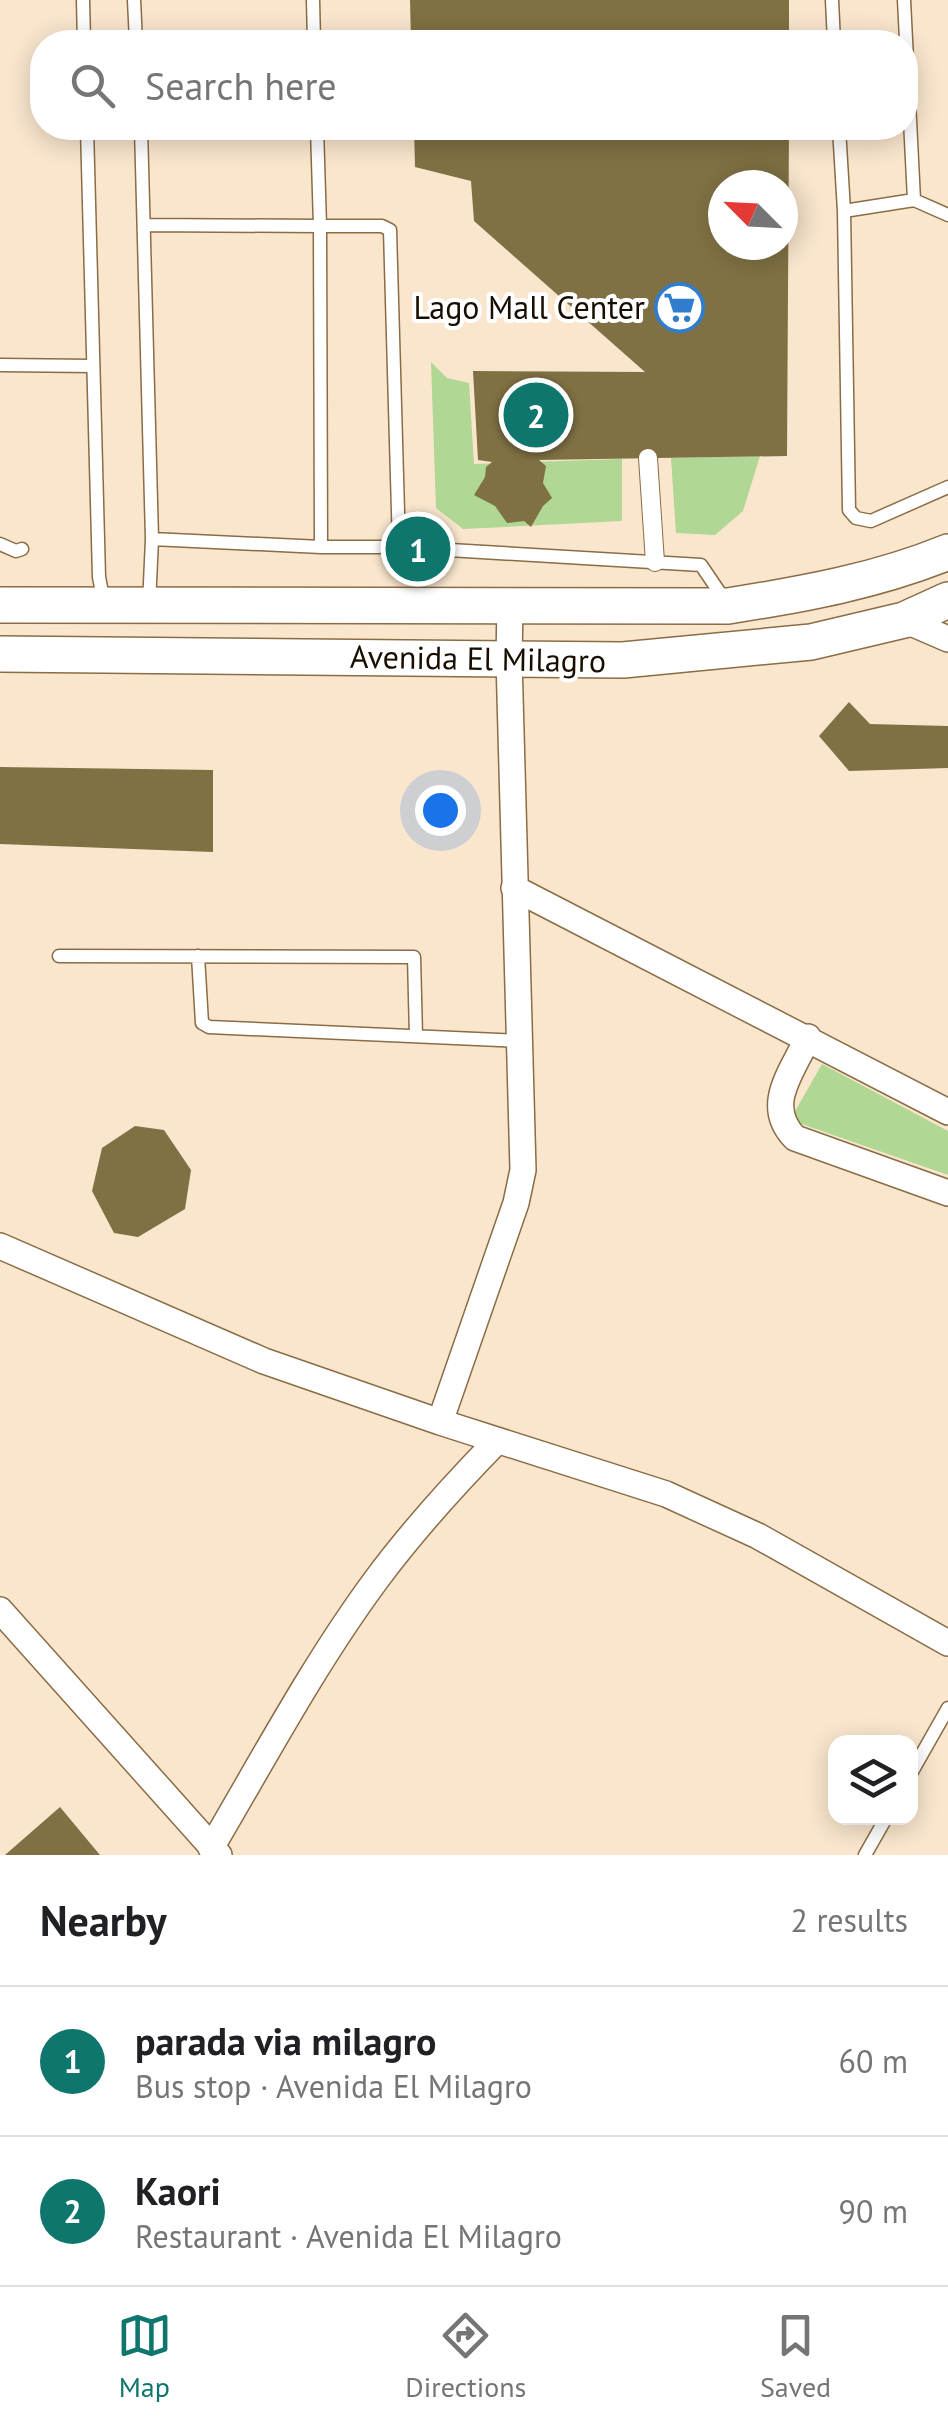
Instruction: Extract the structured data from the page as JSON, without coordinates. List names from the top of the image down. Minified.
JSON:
{"streets":{"main road":["Avenida El Milagro"]},"places":{"supermarket":["Lago Mall Center"]},"north":"top left","page":{"search":"Search here","pins":["2","1"],"heading":["Nearby","2 results"],"list":[{"mark":"1","name":"parada via milagro","note":"Bus stop · Avenida El Milagro","value":"60 m"},{"mark":"2","name":"Kaori","note":"Restaurant · Avenida El Milagro","value":"90 m"}],"nav":["Map","Directions","Saved"]}}
